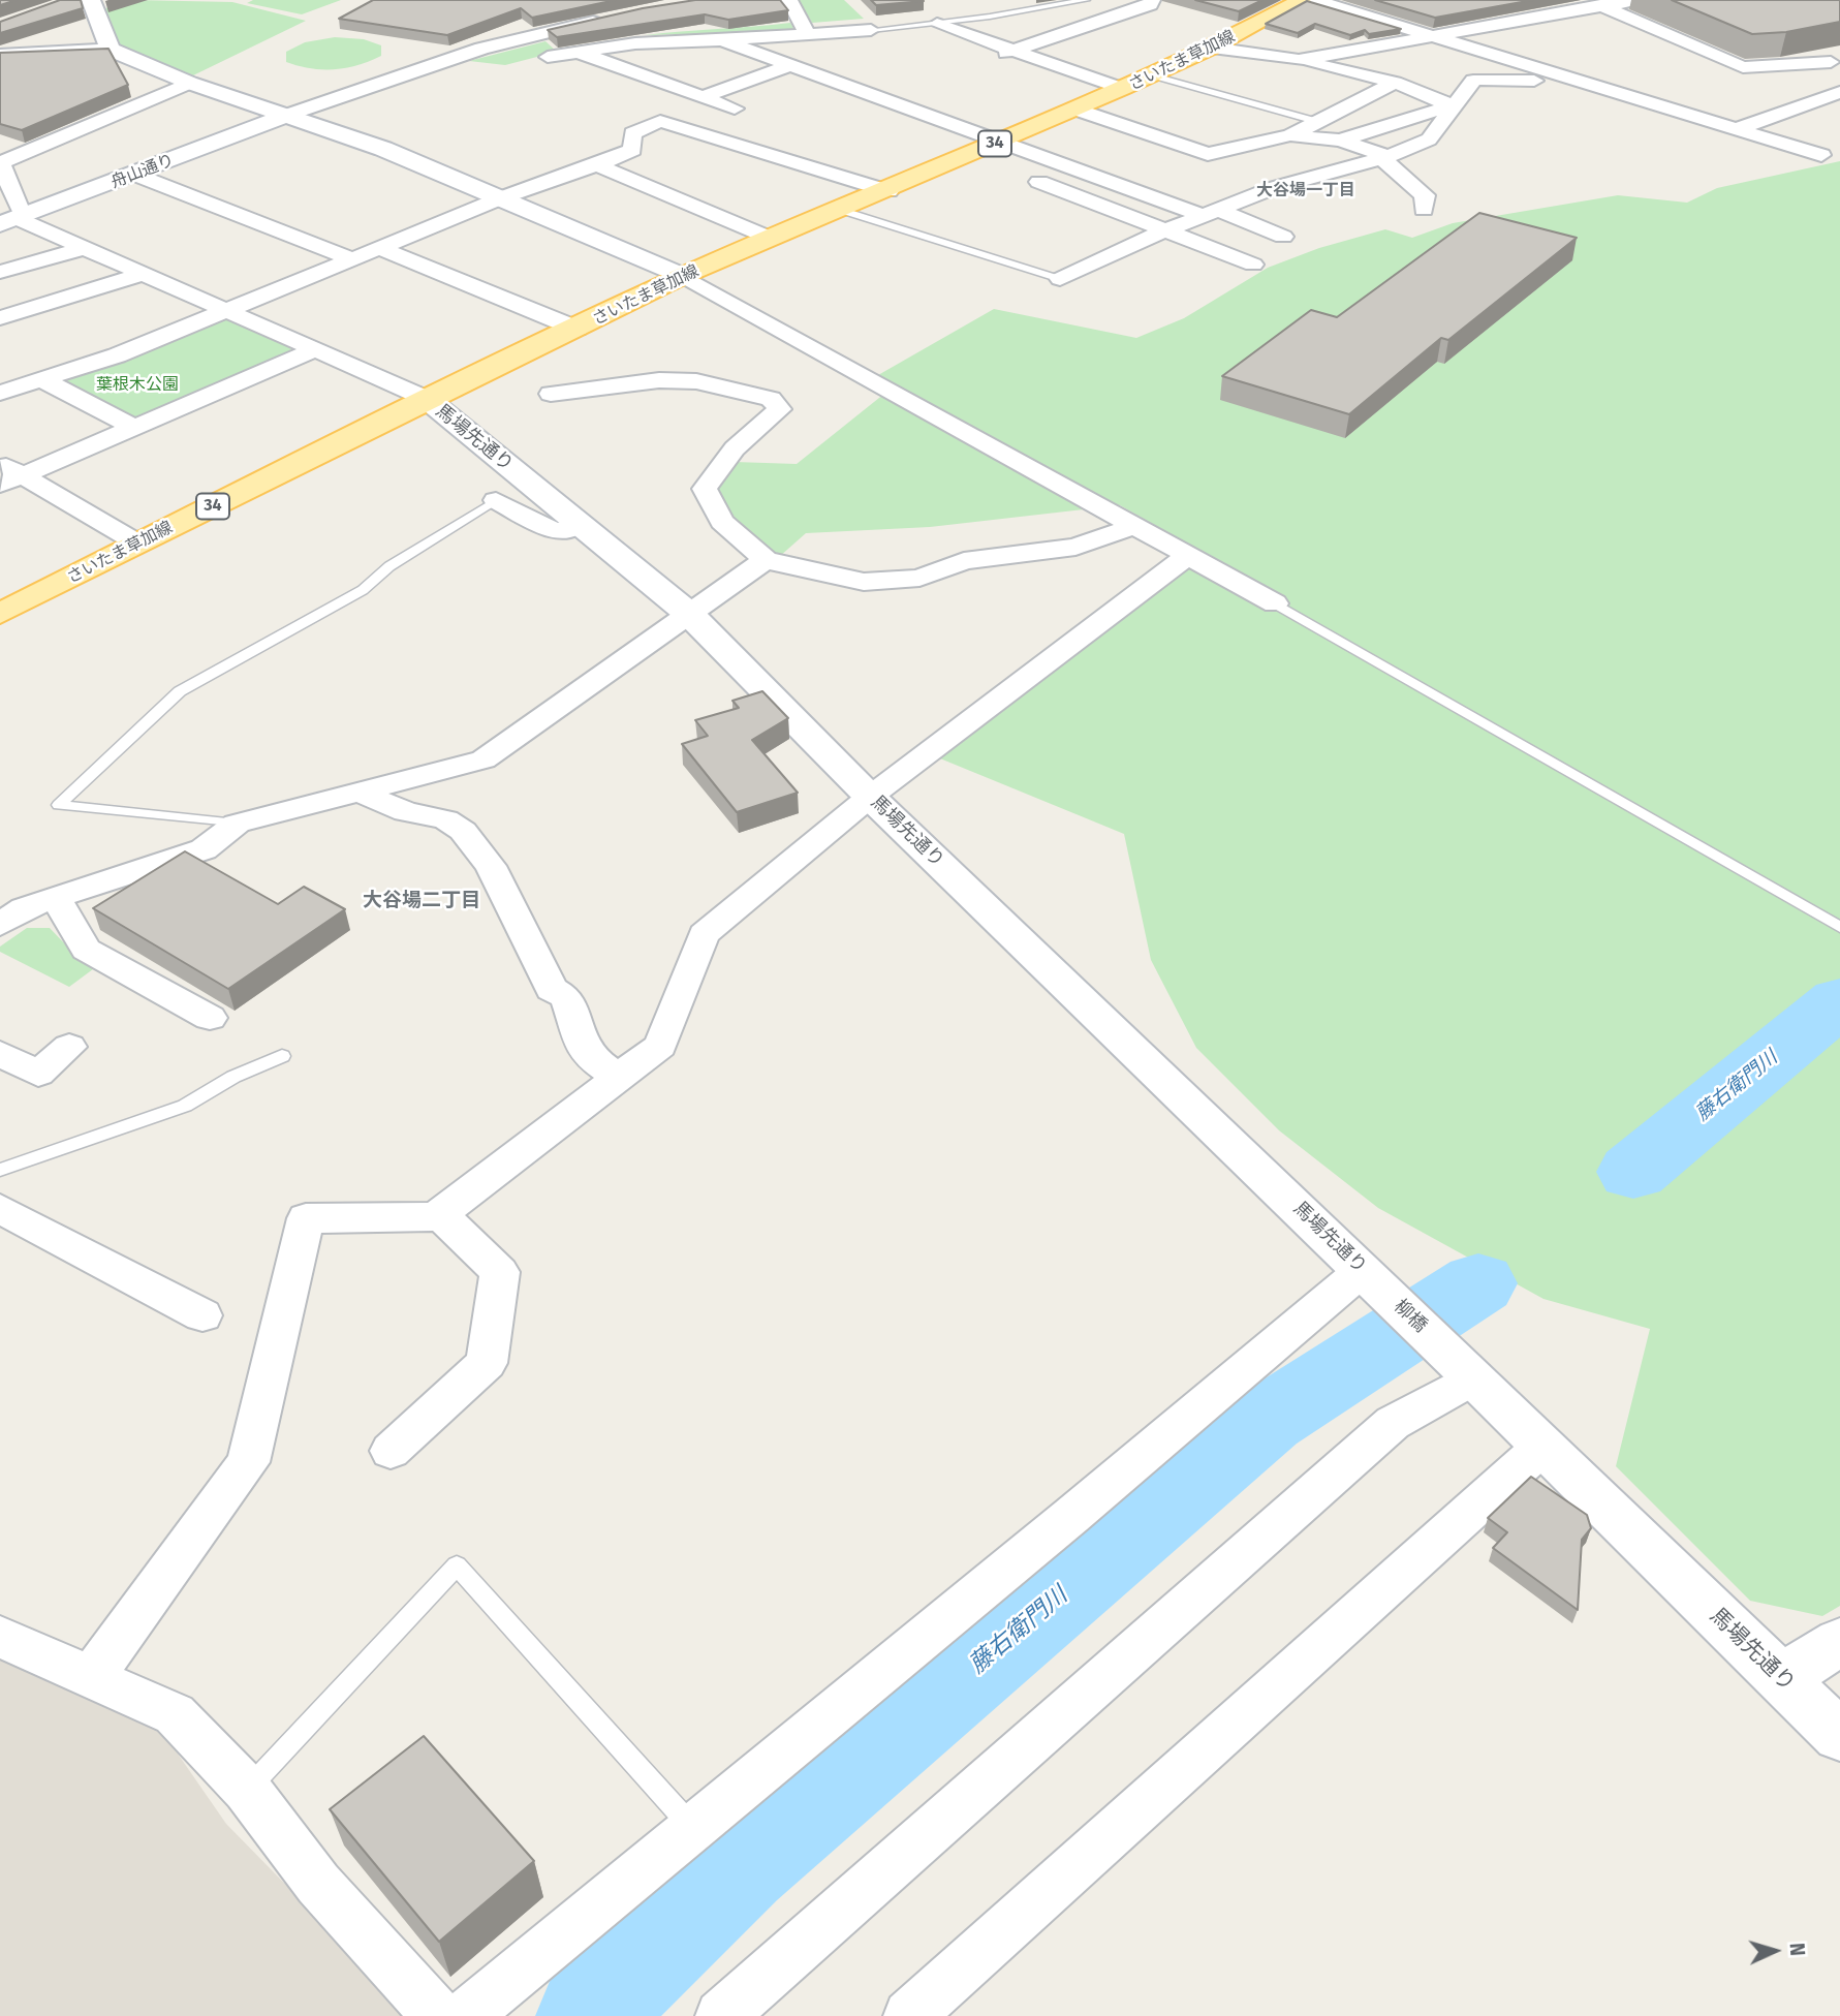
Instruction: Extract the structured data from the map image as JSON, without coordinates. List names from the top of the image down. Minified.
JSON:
{"streets":{"main road":["さいたま草加線","34"],"street":["舟山通り","馬場先通り","柳橋"]},"crossings":[["さいたま草加線","馬場先通り"],["馬場先通り","柳橋"]],"districts":["大谷場一丁目","大谷場二丁目"],"water":["藤右衛門川"],"parks":["葉根木公園"],"north":"right"}
